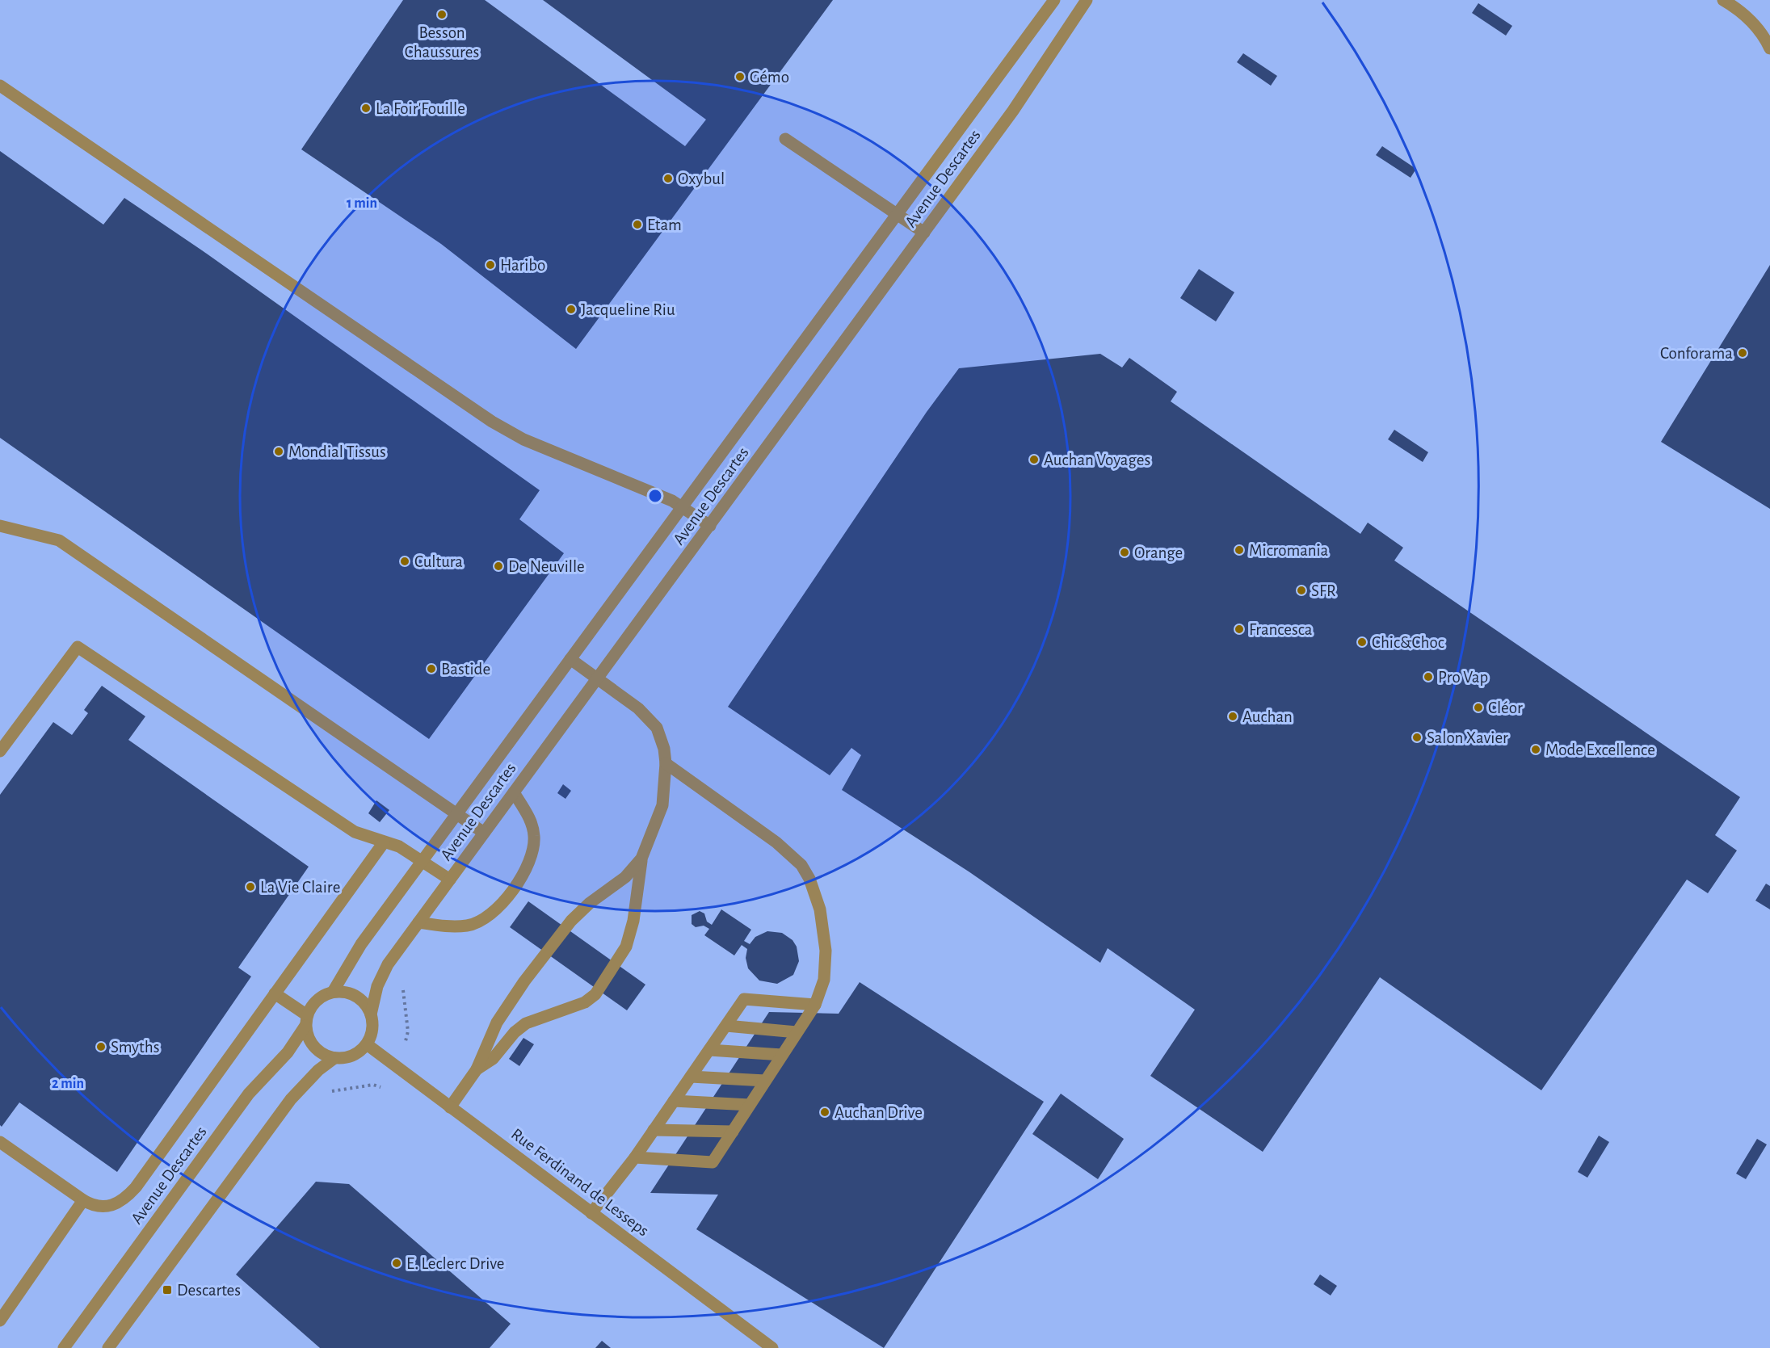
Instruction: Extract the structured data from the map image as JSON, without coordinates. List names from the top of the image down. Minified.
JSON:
{"streets":{"street":["Avenue Descartes","Rue Ferdinand de Lesseps"]},"crossings":[["Avenue Descartes","Rue Ferdinand de Lesseps"]],"places":{"other":["Besson Chaussures","Gémo","La Foir'Fouille","Oxybul","Etam","Haribo","Jacqueline Riu","Conforama","Mondial Tissus","Auchan Voyages","Micromania","Orange","Cultura","De Neuville","SFR","Francesca","Chic&Choc","Bastide","Pro Vap","Cléor","Auchan","Salon Xavier","Mode Excellence","La Vie Claire","Smyths","Auchan Drive","E. Leclerc Drive"],"transit":["Descartes"]},"rings":["1 min","2 min"]}
